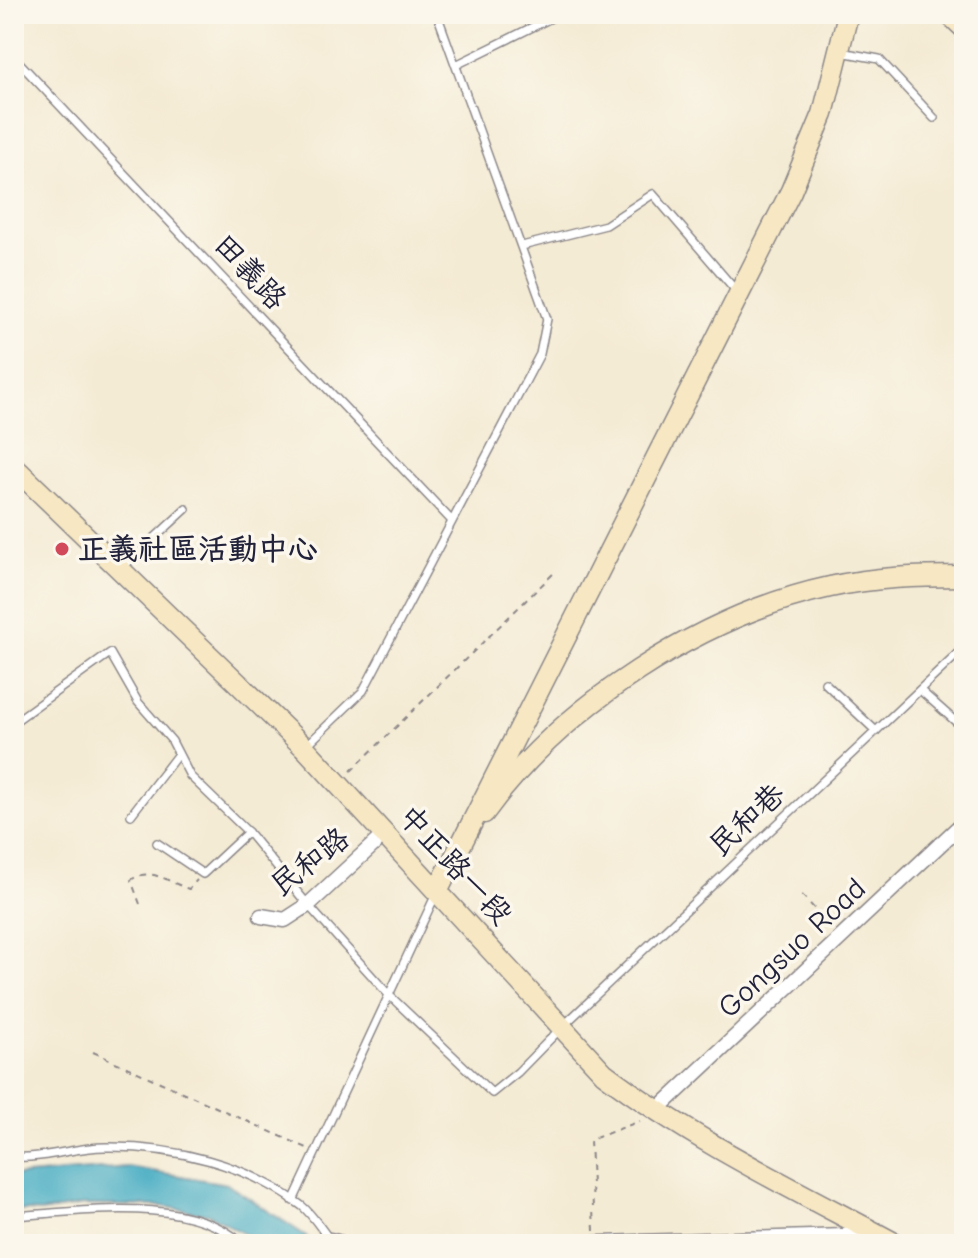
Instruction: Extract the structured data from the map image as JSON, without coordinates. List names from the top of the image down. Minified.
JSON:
{"streets":{"street":["民和路","中正路一段","Gongsuo Road"],"lane":["田義路","民和巷"]},"crossings":[["民和巷","中正路一段"],["民和路","中正路一段"],["中正路一段","Gongsuo Road"]],"places":["正義社區活動中心"]}
